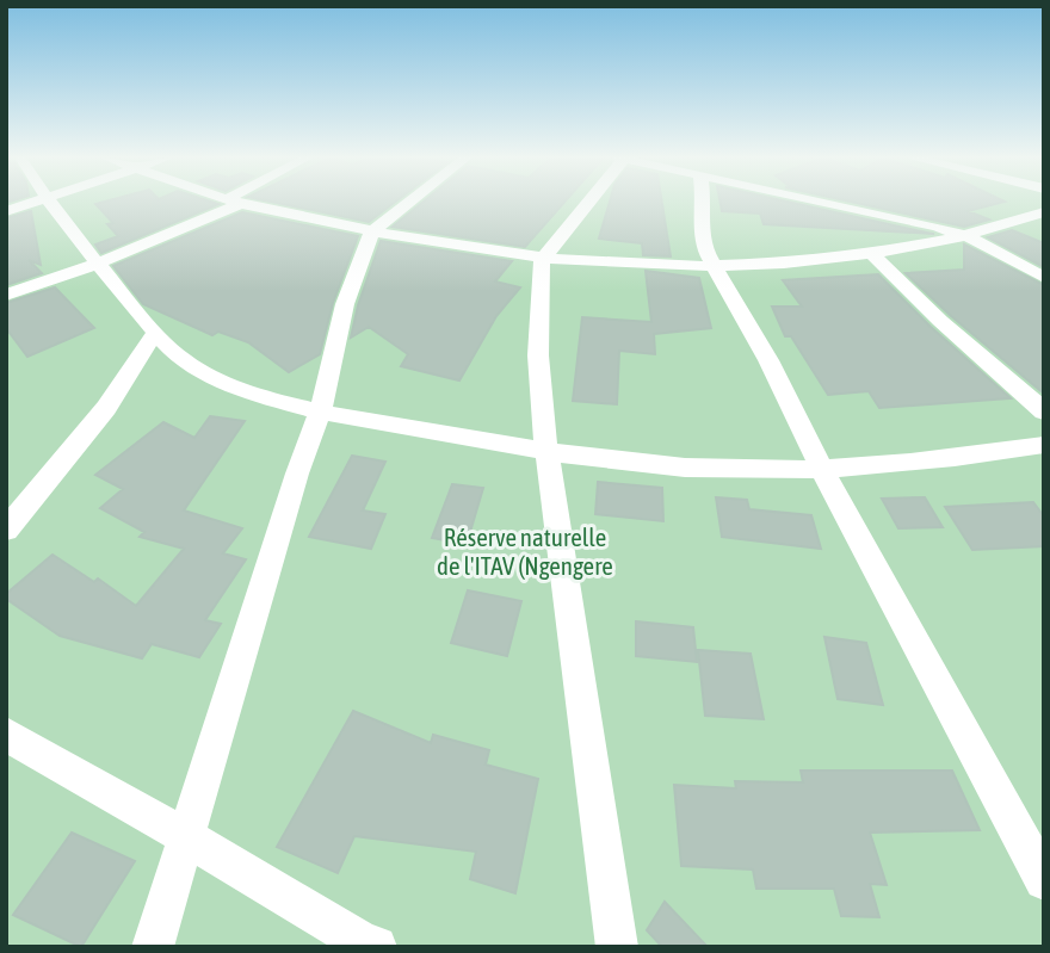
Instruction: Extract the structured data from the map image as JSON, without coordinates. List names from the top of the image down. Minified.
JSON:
{"parks":["Réserve naturelle de l'ITAV (Ngengere"]}
